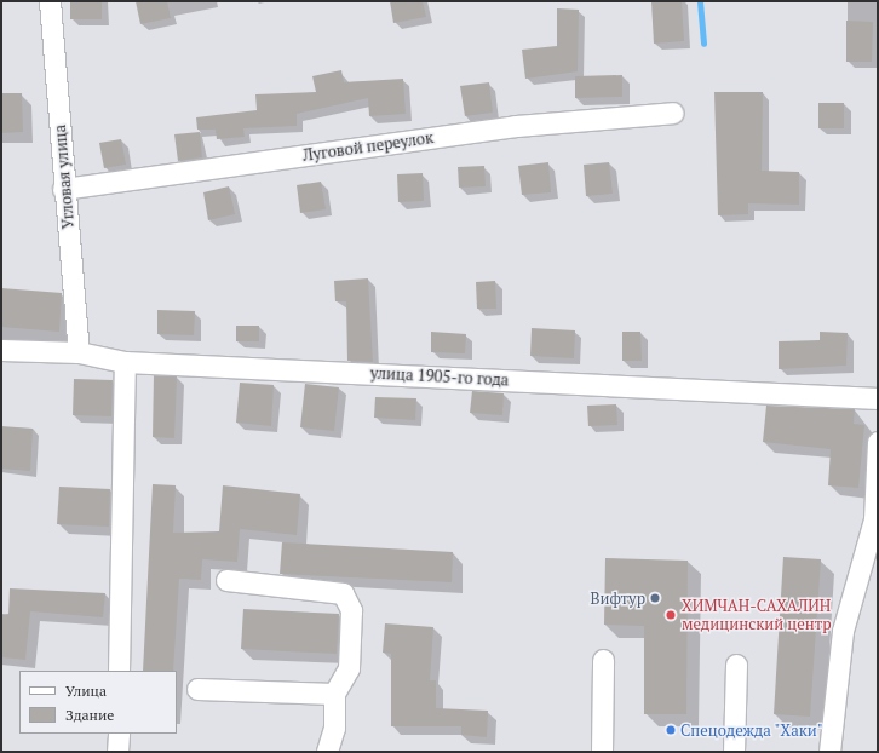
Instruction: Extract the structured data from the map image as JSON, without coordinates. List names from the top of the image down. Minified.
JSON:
{"streets":{"street":["Луговой переулок","Угловая улица","улица 1905-го года"]},"crossings":[["Луговой переулок","Угловая улица"],["Угловая улица","улица 1905-го года"]],"places":["Вифтур","ХИМЧАН-САХАЛИН медицинский центр","Спецодежда \"Хаки\""],"legend":["Улица","Здание"]}
